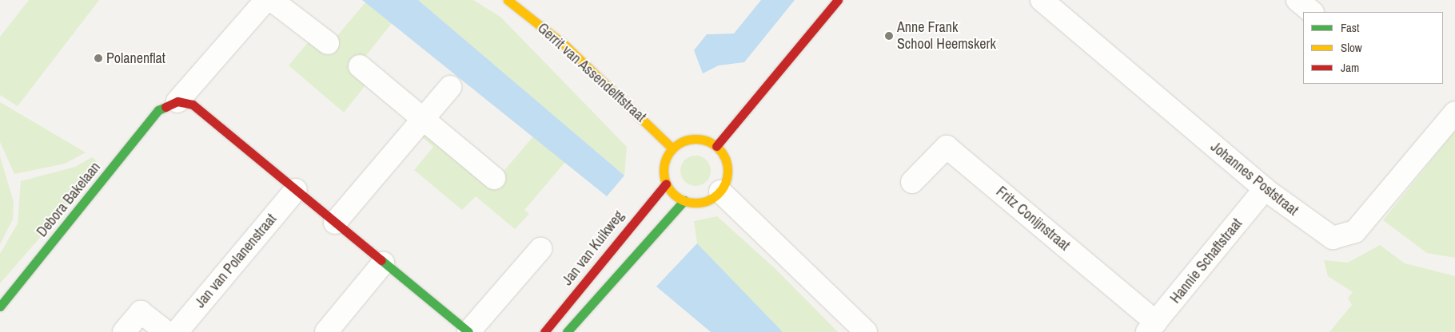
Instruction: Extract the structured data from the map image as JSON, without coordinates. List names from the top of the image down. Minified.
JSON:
{"streets":{"street":["Gerrit van Assendelftstraat","Johannes Poststraat","Debora Bakelaan","Fritz Conijnstraat","Jan van Kuikweg","Jan van Polanenstraat","Hannie Schaftstraat"]},"crossings":[["Gerrit van Assendelftstraat","Jan van Kuikweg"],["Johannes Poststraat","Hannie Schaftstraat"],["Fritz Conijnstraat","Hannie Schaftstraat"]],"places":["Anne Frank School Heemskerk","Polanenflat"],"legend":["Fast","Slow","Jam"]}
